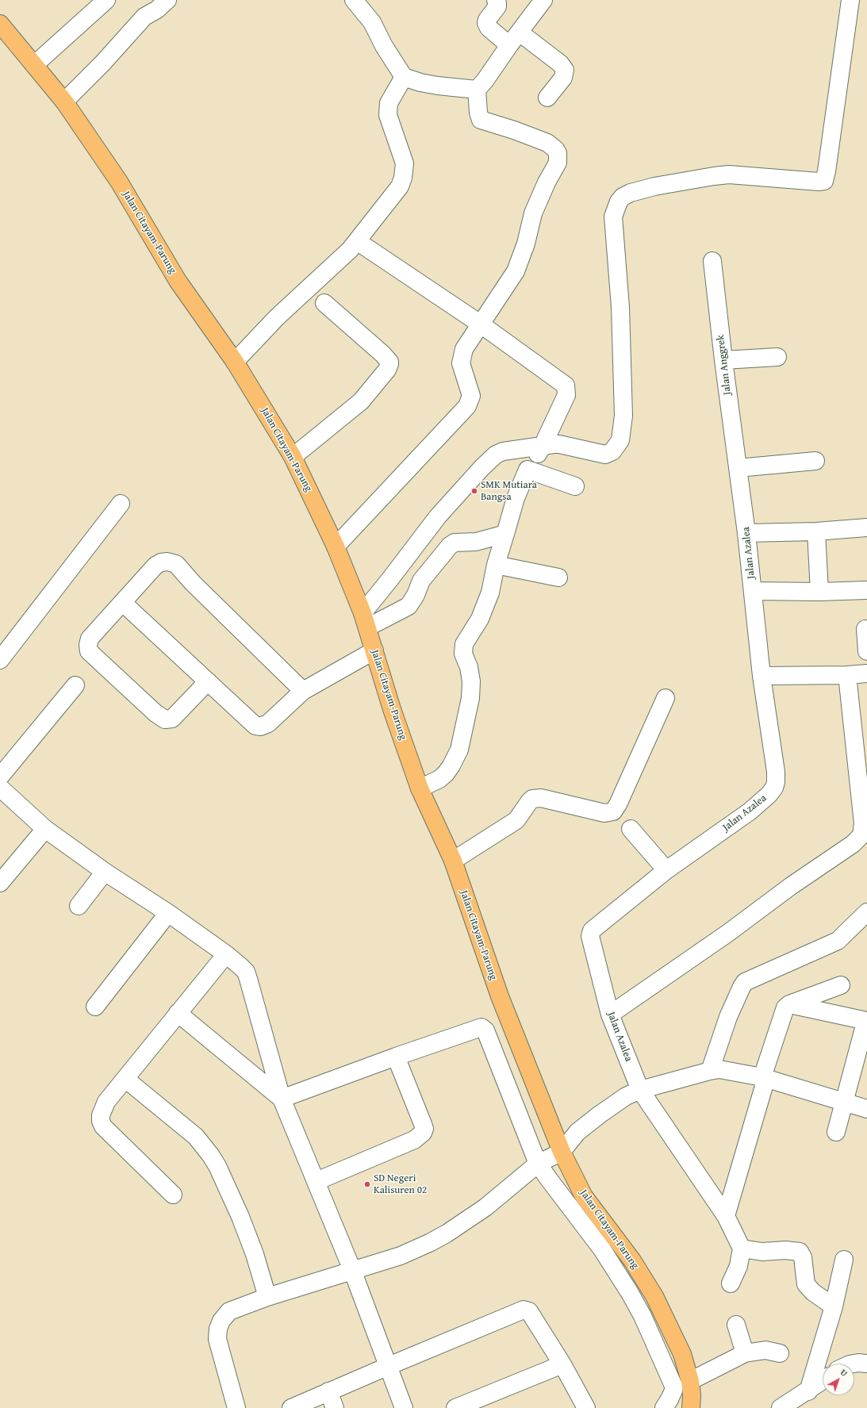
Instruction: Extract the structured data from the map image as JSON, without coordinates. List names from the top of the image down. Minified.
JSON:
{"streets":{"main road":["Jalan Citayam-Parung"],"street":["Jalan Anggrek","Jalan Azalea"]},"crossings":[["Jalan Anggrek","Jalan Azalea"]],"places":["SMK Mutiara Bangsa","SD Negeri Kalisuren 02"],"north":"top right"}
